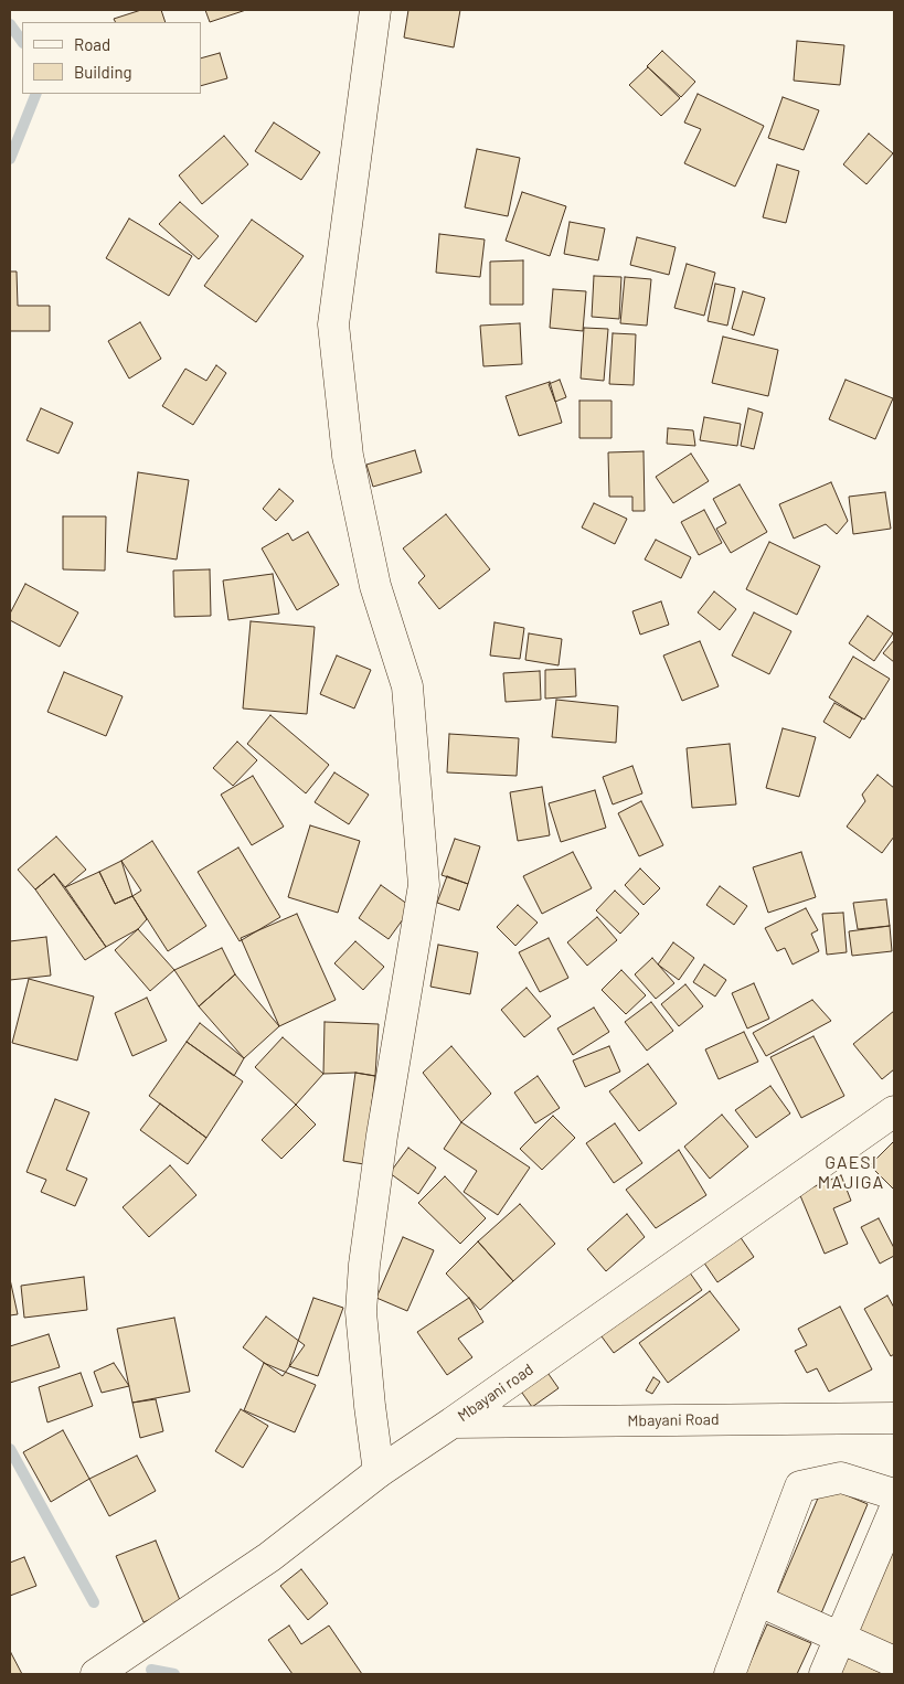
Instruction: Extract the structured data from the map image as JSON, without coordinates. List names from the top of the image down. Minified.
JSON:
{"streets":{"street":["Mbayani road","Mbayani Road"]},"crossings":[["Mbayani road","Mbayani Road"]],"districts":["GAESI MAJIGA"],"legend":["Road","Building"]}
